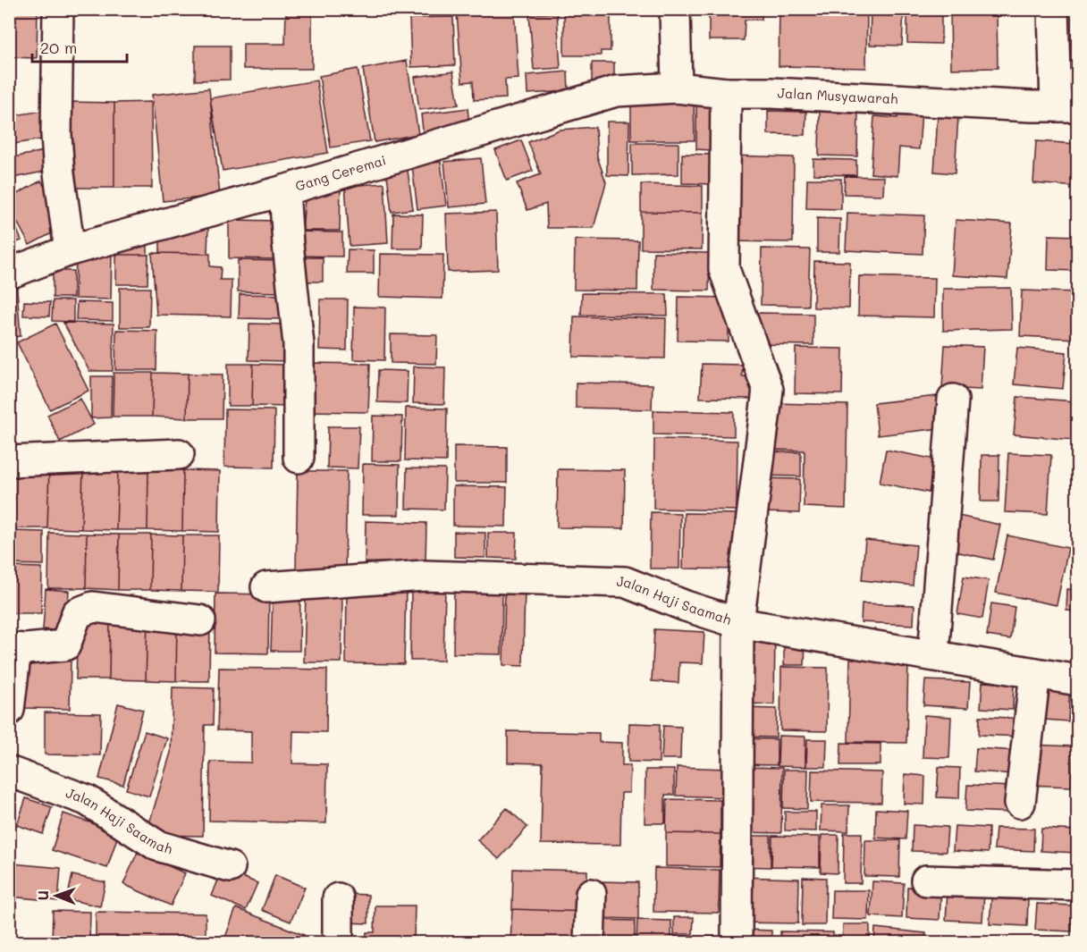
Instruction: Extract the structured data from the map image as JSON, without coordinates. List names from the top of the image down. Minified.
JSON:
{"streets":{"street":["Jalan Musyawarah","Gang Ceremai","Jalan Haji Saamah"]},"crossings":[["Jalan Musyawarah","Gang Ceremai"]],"scale_bar":"20 m","north":"left"}
